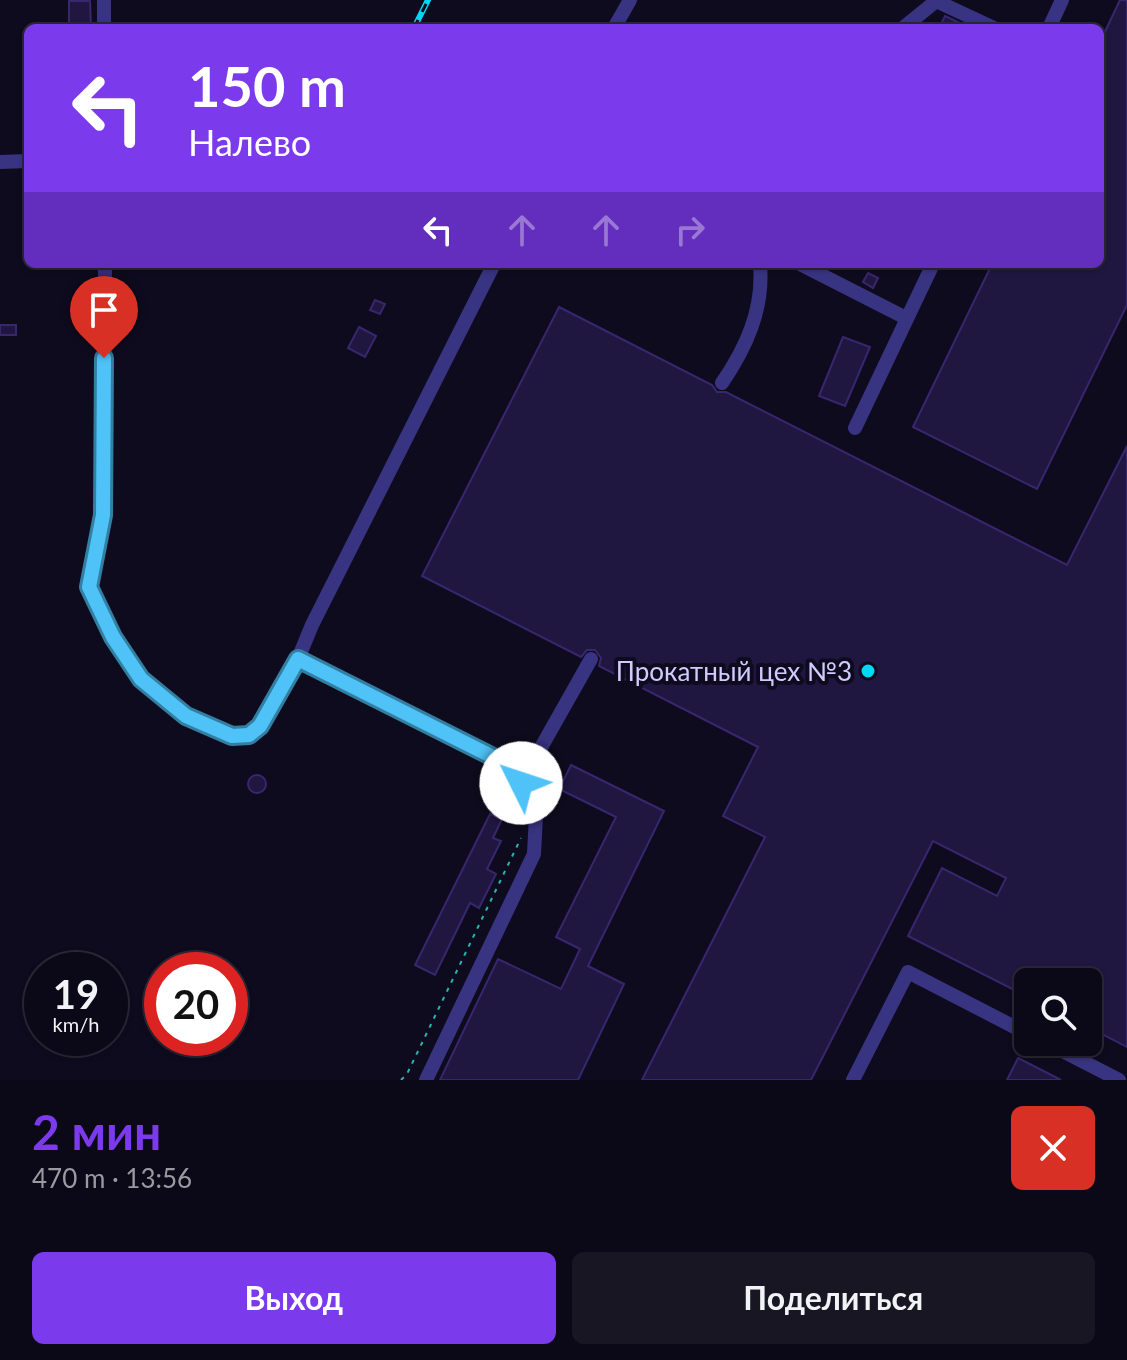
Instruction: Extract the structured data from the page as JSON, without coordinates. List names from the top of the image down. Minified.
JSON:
{"places":["Прокатный цех №3"],"page":{"turn":["150 m","Налево"],"speed":"19 km/h","limit":"20","heading":["2 мин","470 m · 13:56"],"buttons":["Выход","Поделиться"]}}
